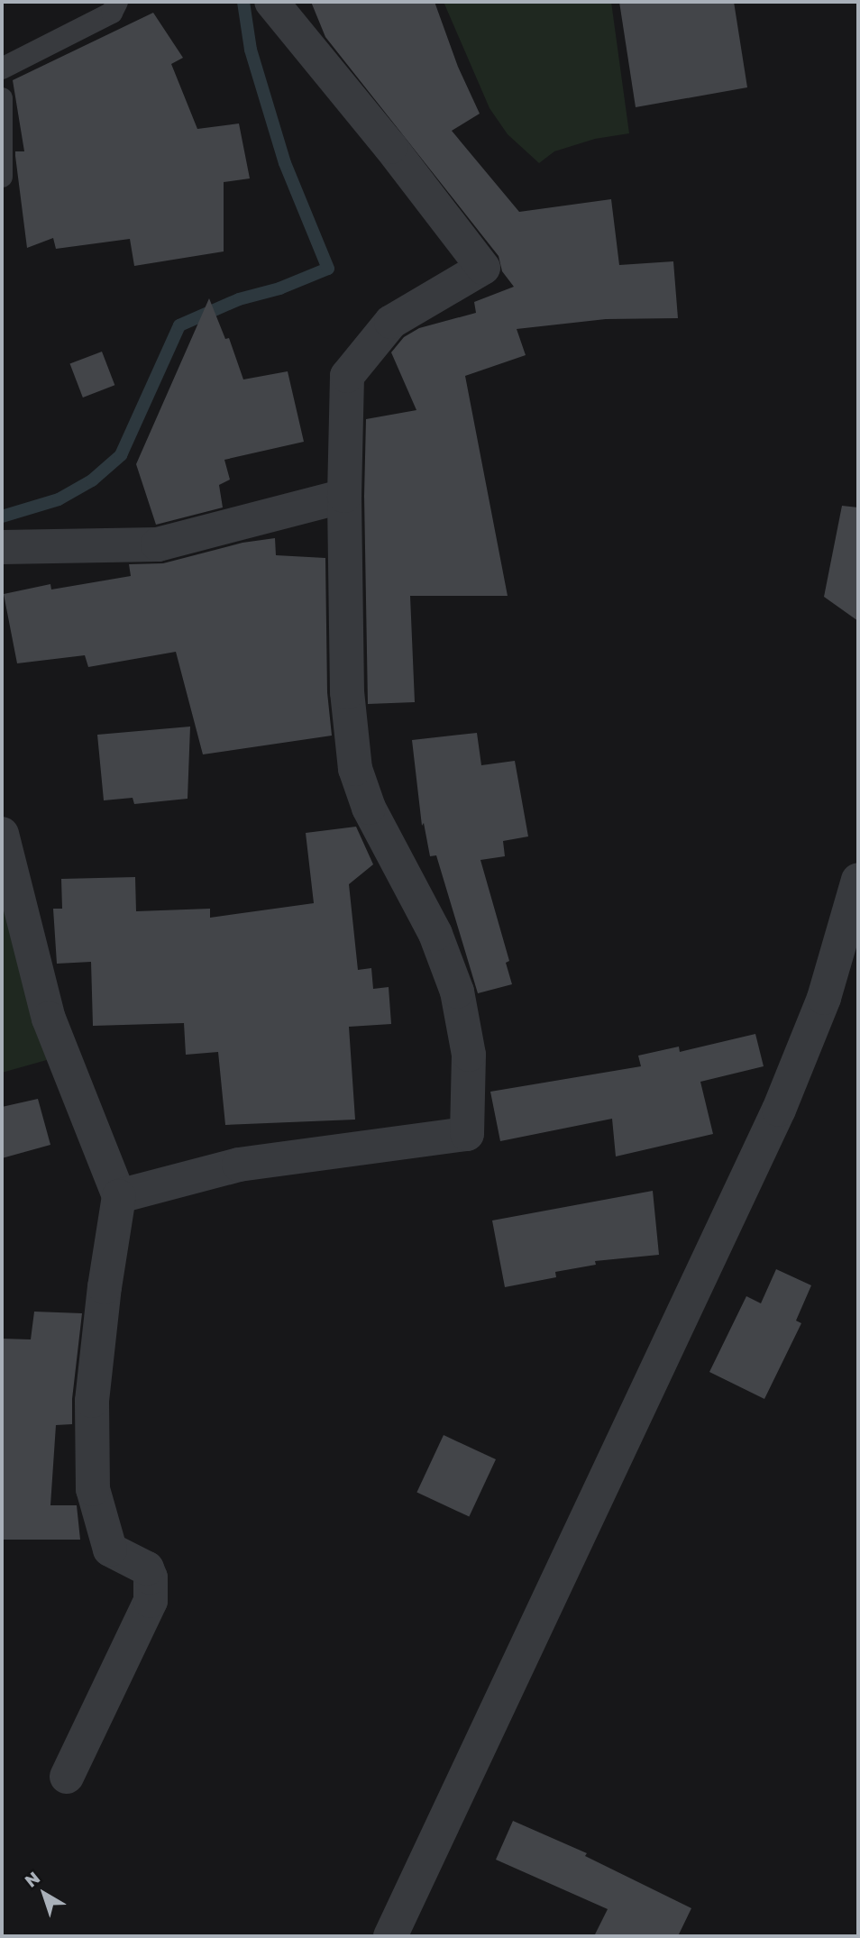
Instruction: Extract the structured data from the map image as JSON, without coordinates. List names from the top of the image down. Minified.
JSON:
{"north":"top left"}
